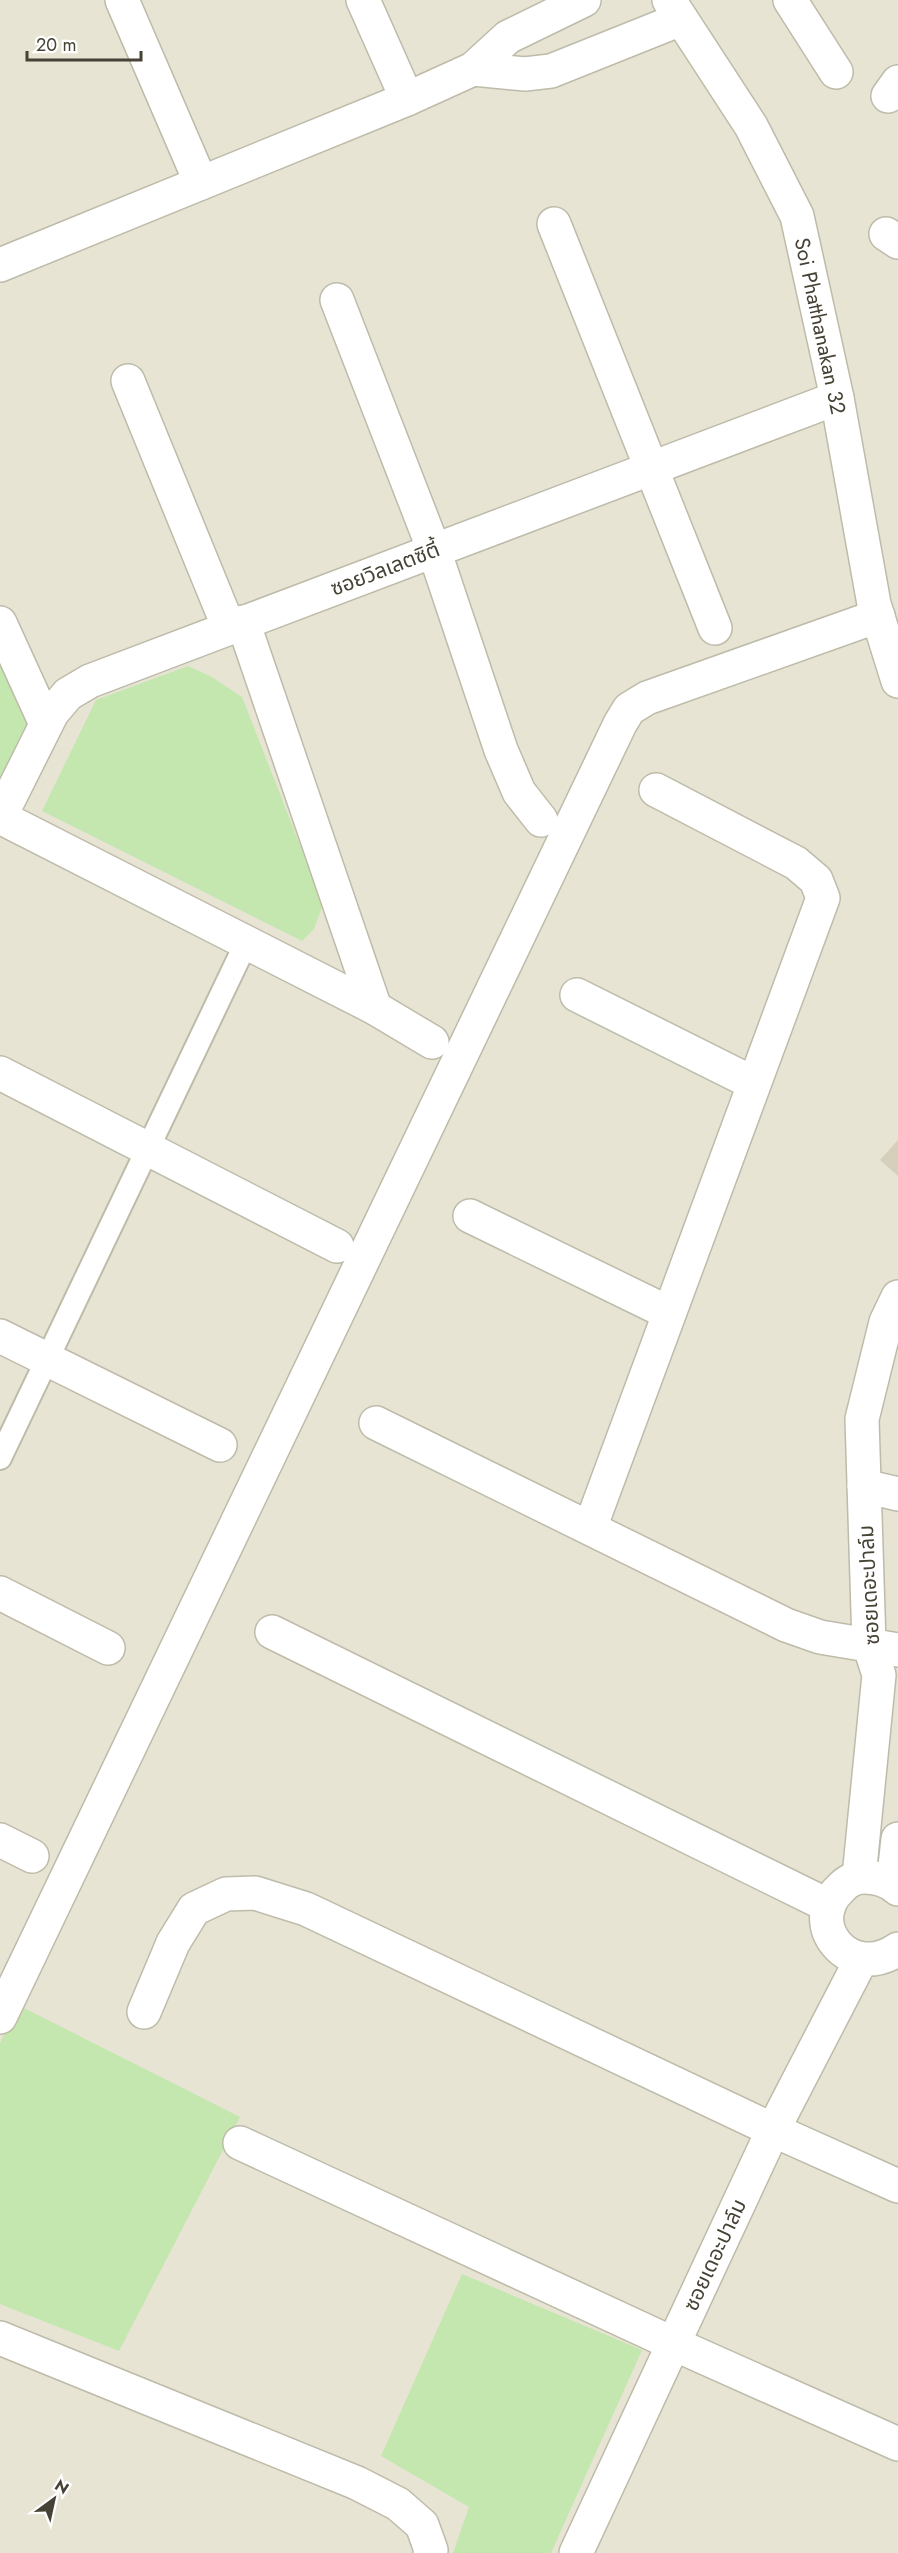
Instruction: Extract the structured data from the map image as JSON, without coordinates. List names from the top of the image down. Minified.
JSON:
{"streets":{"street":["Soi Phatthanakan 32","ซอยวิลเลตซิตี้","ซอยเดอะปาล์ม"]},"crossings":[["Soi Phatthanakan 32","ซอยวิลเลตซิตี้"]],"scale_bar":"20 m","north":"top right"}
